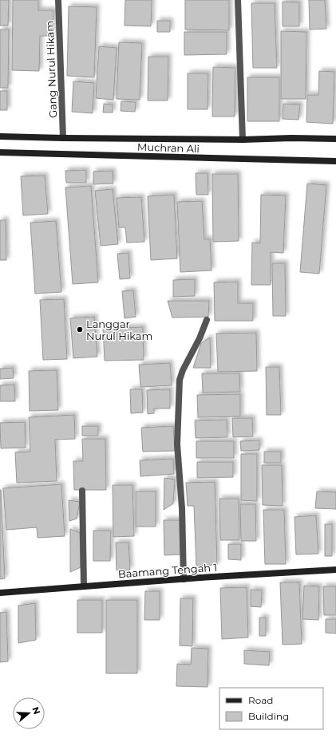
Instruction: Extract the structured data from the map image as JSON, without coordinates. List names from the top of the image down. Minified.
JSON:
{"streets":{"street":["Gang Nurul Hikam","Muchran Ali","Baamang Tengah 1"]},"crossings":[["Gang Nurul Hikam","Muchran Ali"]],"places":["Langgar Nurul Hikam"],"legend":["Road","Building"],"north":"right"}
